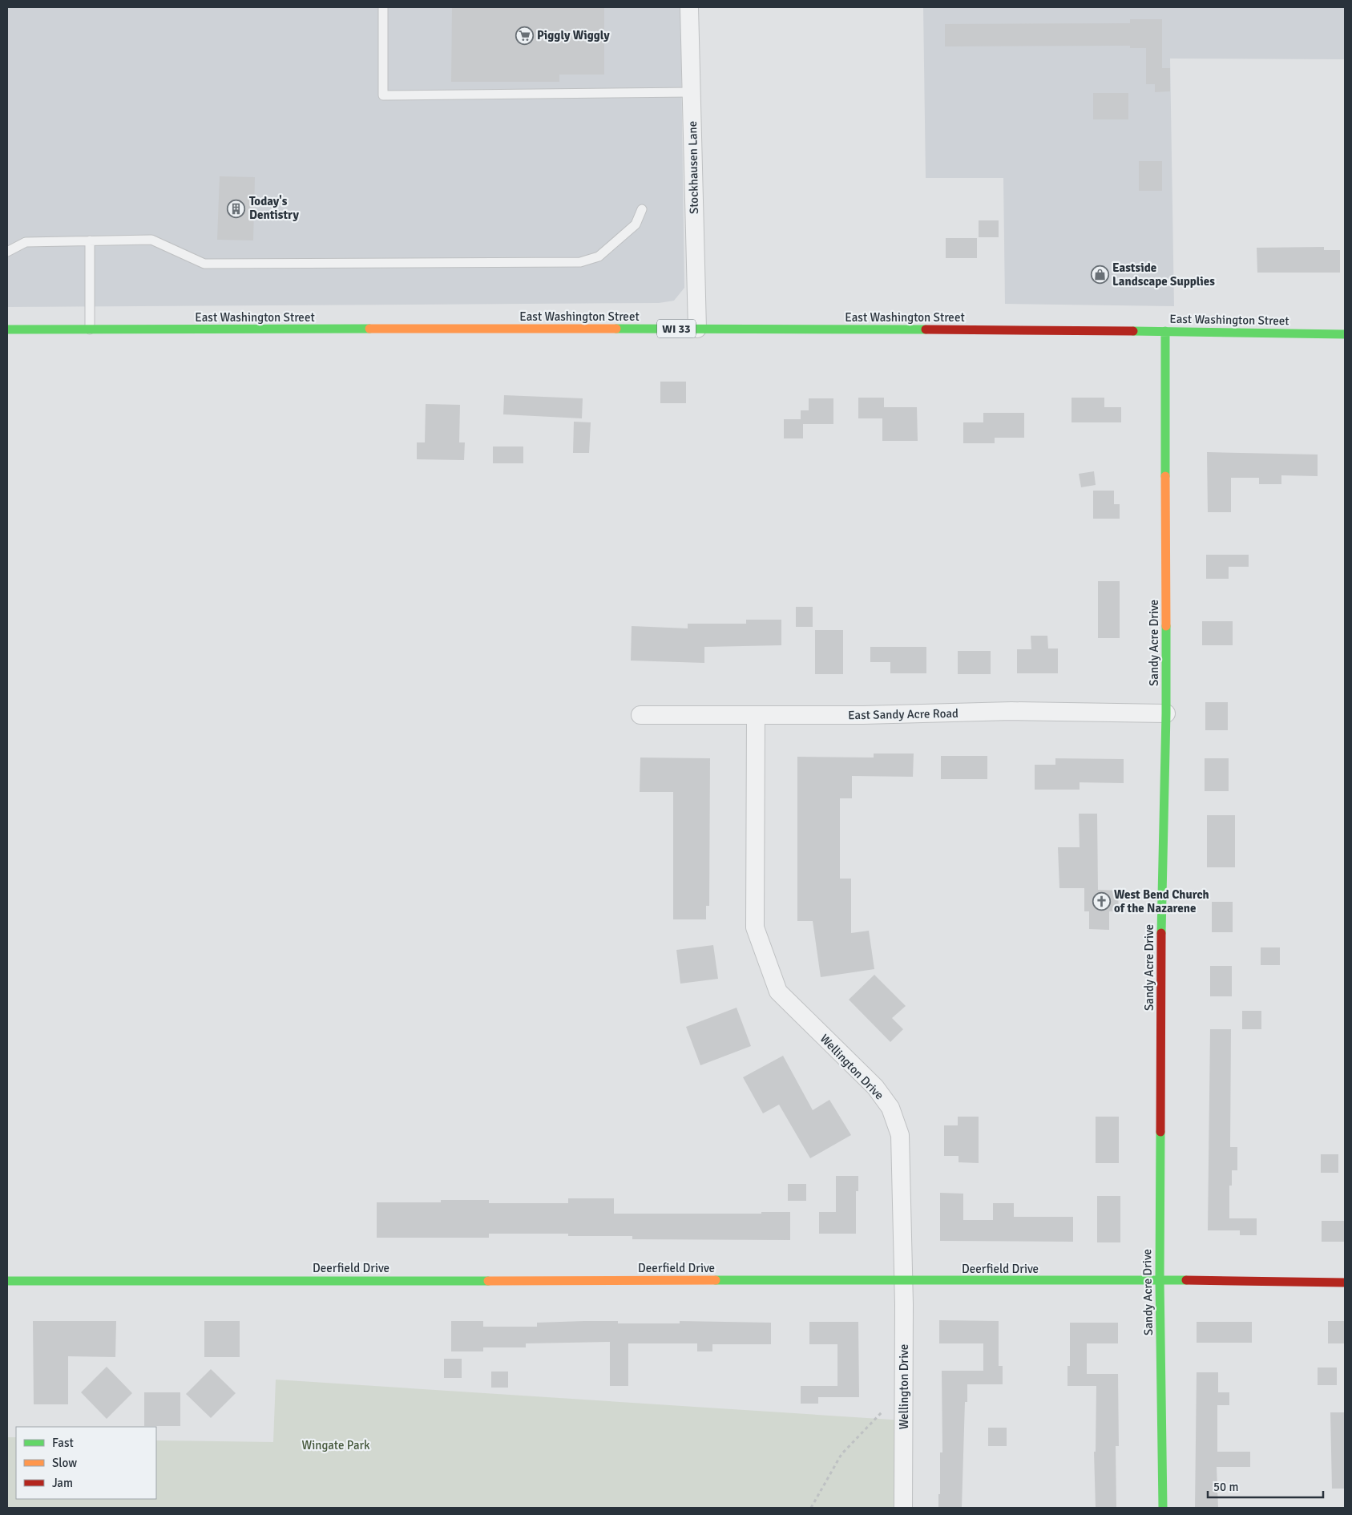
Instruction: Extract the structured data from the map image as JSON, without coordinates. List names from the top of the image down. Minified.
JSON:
{"streets":{"street":["Stockhausen Lane","East Washington Street","WI 33","Sandy Acre Drive","East Sandy Acre Road","Wellington Drive","Deerfield Drive"]},"crossings":[["Stockhausen Lane","East Washington Street"],["East Washington Street","Sandy Acre Drive"],["Sandy Acre Drive","East Sandy Acre Road"],["Sandy Acre Drive","Deerfield Drive"],["East Sandy Acre Road","Wellington Drive"],["Wellington Drive","Deerfield Drive"]],"parks":["Wingate Park"],"places":{"supermarket":["Piggly Wiggly"],"building":["Today's Dentistry"],"shop":["Eastside Landscape Supplies"],"church":["West Bend Church of the Nazarene"]},"legend":["Fast","Slow","Jam"],"scale_bar":"50 m"}
